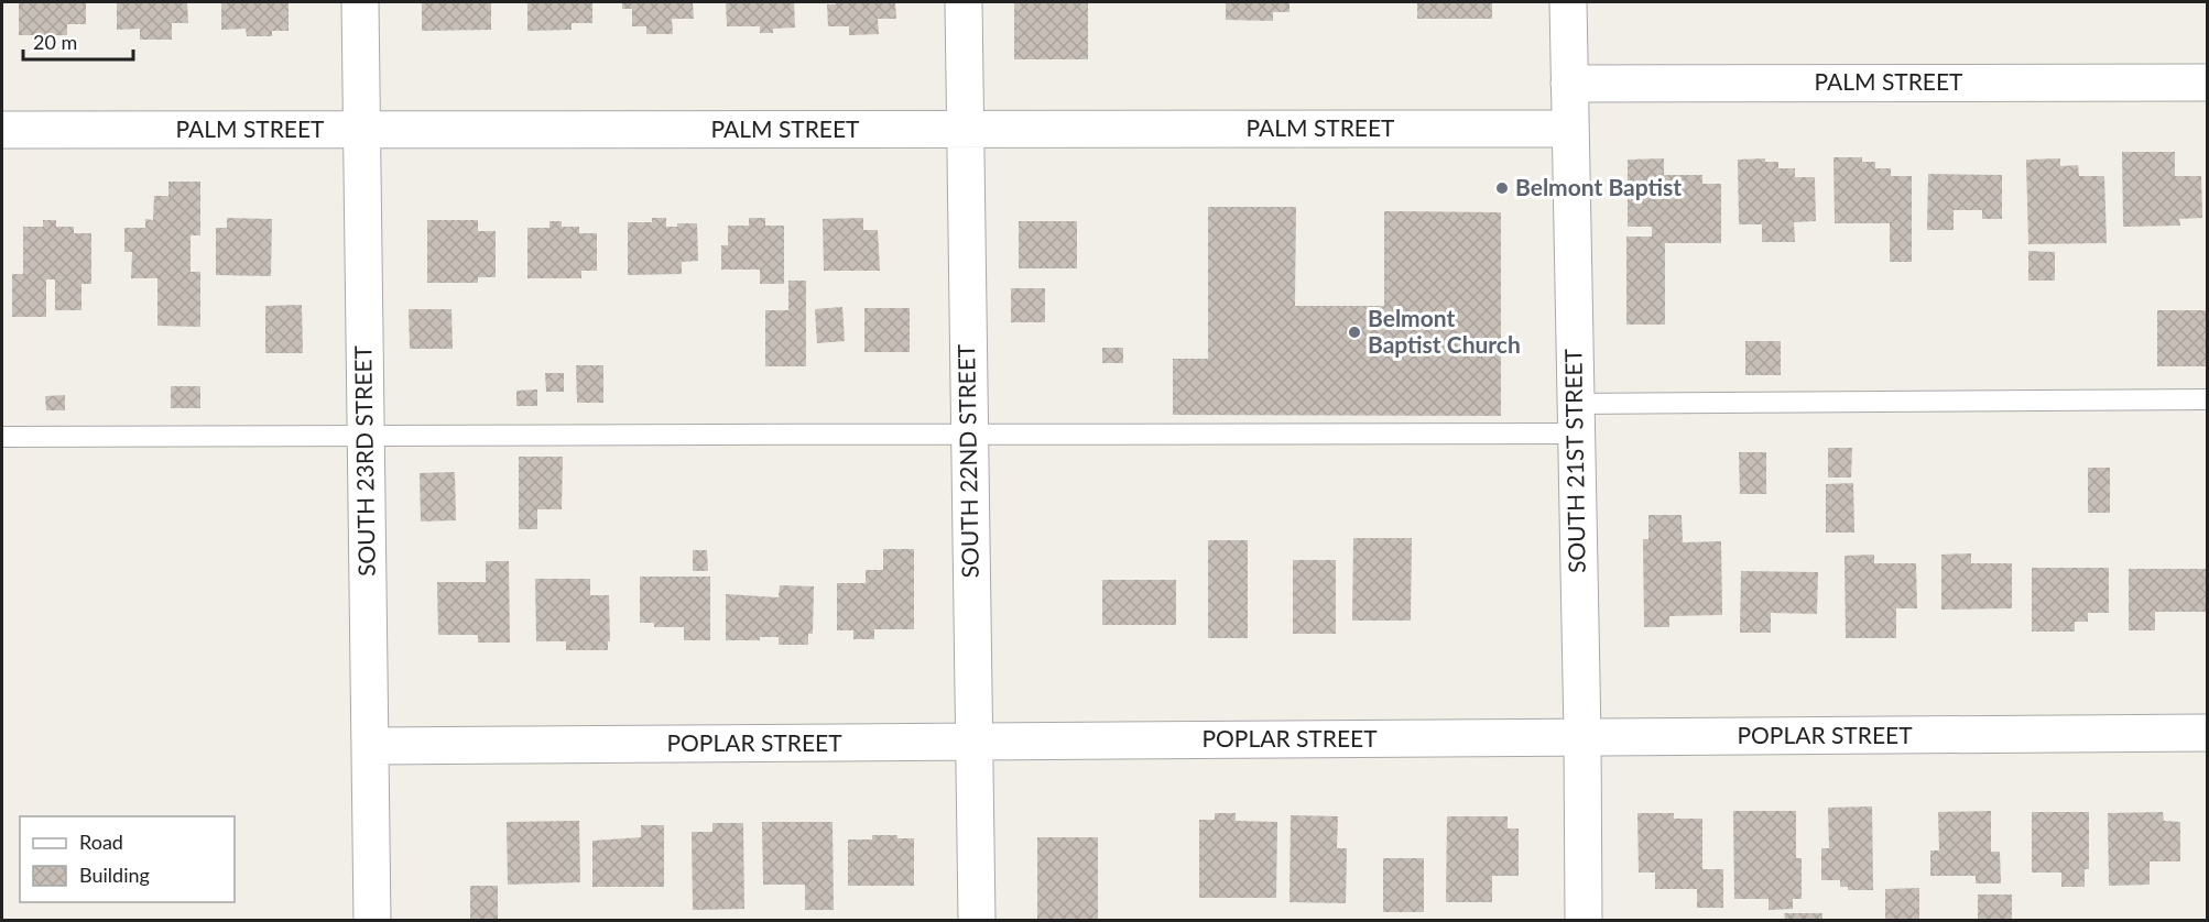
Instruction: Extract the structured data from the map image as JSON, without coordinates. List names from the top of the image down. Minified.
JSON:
{"streets":{"street":["PALM STREET","SOUTH 23RD STREET","SOUTH 22ND STREET","SOUTH 21ST STREET","POPLAR STREET"]},"crossings":[["PALM STREET","SOUTH 23RD STREET"],["PALM STREET","SOUTH 22ND STREET"],["PALM STREET","SOUTH 21ST STREET"],["SOUTH 23RD STREET","POPLAR STREET"],["SOUTH 22ND STREET","POPLAR STREET"],["SOUTH 21ST STREET","POPLAR STREET"]],"places":["Belmont Baptist","Belmont Baptist Church"],"legend":["Road","Building"],"scale_bar":"20 m"}
